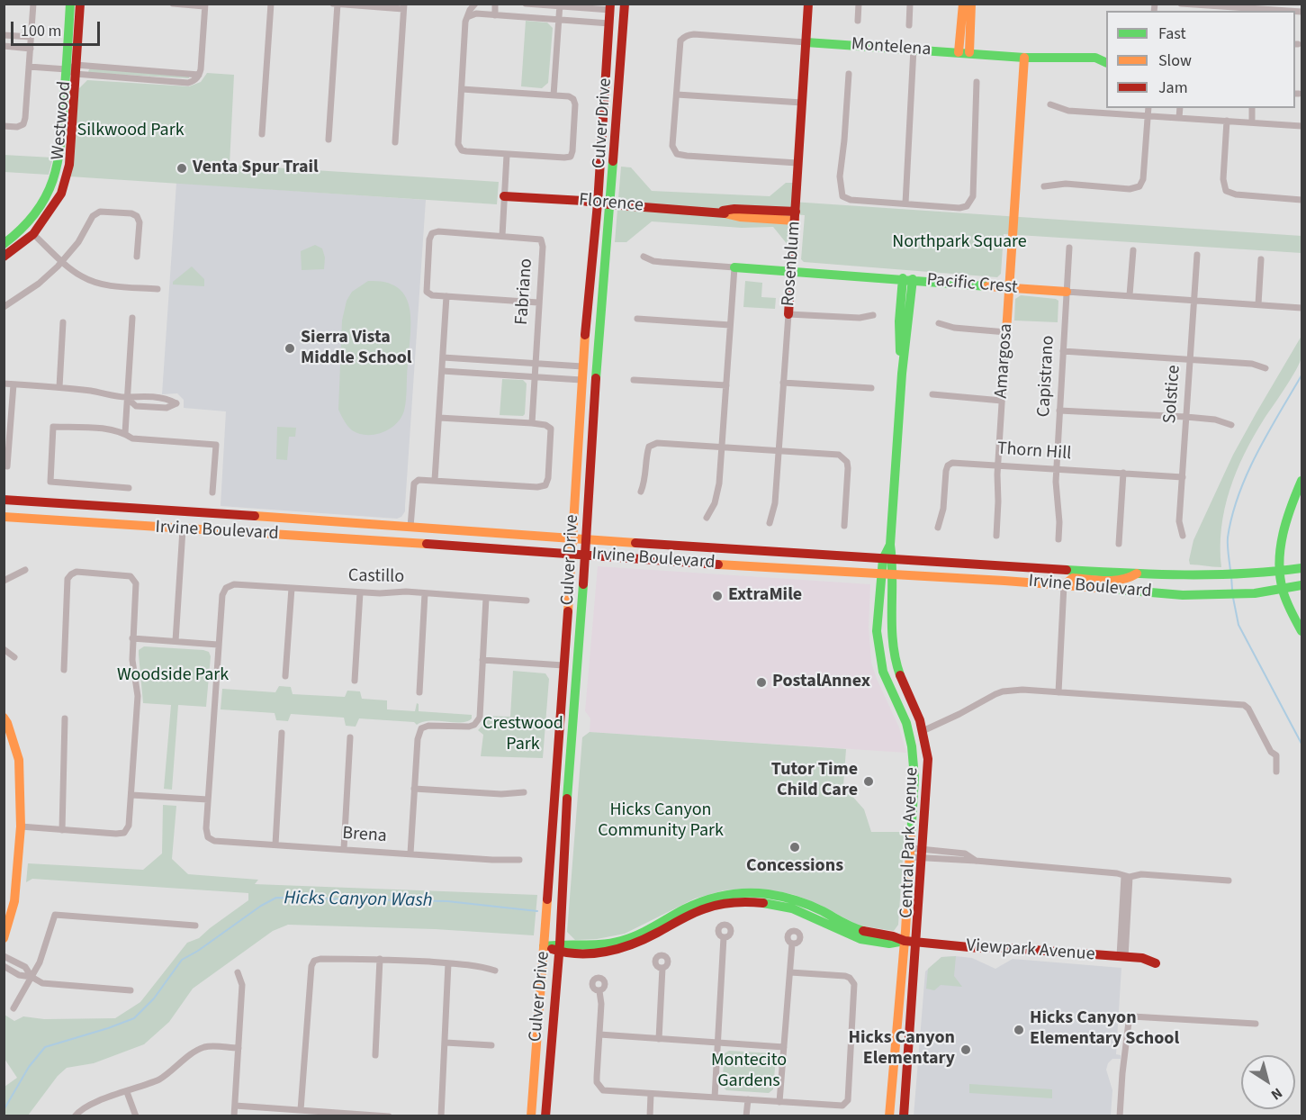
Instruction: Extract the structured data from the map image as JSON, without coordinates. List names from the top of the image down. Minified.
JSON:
{"streets":{"main road":["Montelena","Westwood","Culver Drive","Florence","Rosenblum","Pacific Crest","Amargosa","Irvine Boulevard","Central Park Avenue","Viewpark Avenue"],"street":["Fabriano","Capistrano","Solstice","Thorn Hill","Castillo","Brena"]},"crossings":[["Montelena","Rosenblum"],["Montelena","Amargosa"],["Culver Drive","Florence"],["Culver Drive","Irvine Boulevard"],["Culver Drive","Viewpark Avenue"],["Florence","Rosenblum"],["Rosenblum","Pacific Crest"],["Pacific Crest","Amargosa"],["Pacific Crest","Capistrano"],["Pacific Crest","Solstice"],["Pacific Crest","Central Park Avenue"],["Amargosa","Thorn Hill"],["Capistrano","Thorn Hill"],["Solstice","Thorn Hill"],["Irvine Boulevard","Central Park Avenue"],["Central Park Avenue","Viewpark Avenue"]],"water":["Hicks Canyon Wash"],"parks":["Silkwood Park","Northpark Square","Woodside Park","Crestwood Park","Hicks Canyon Community Park","Montecito Gardens"],"places":["Venta Spur Trail","Sierra Vista Middle School","ExtraMile","PostalAnnex","Tutor Time Child Care","Concessions","Hicks Canyon Elementary School","Hicks Canyon Elementary"],"legend":["Fast","Slow","Jam"],"scale_bar":"100 m","north":"bottom right"}
